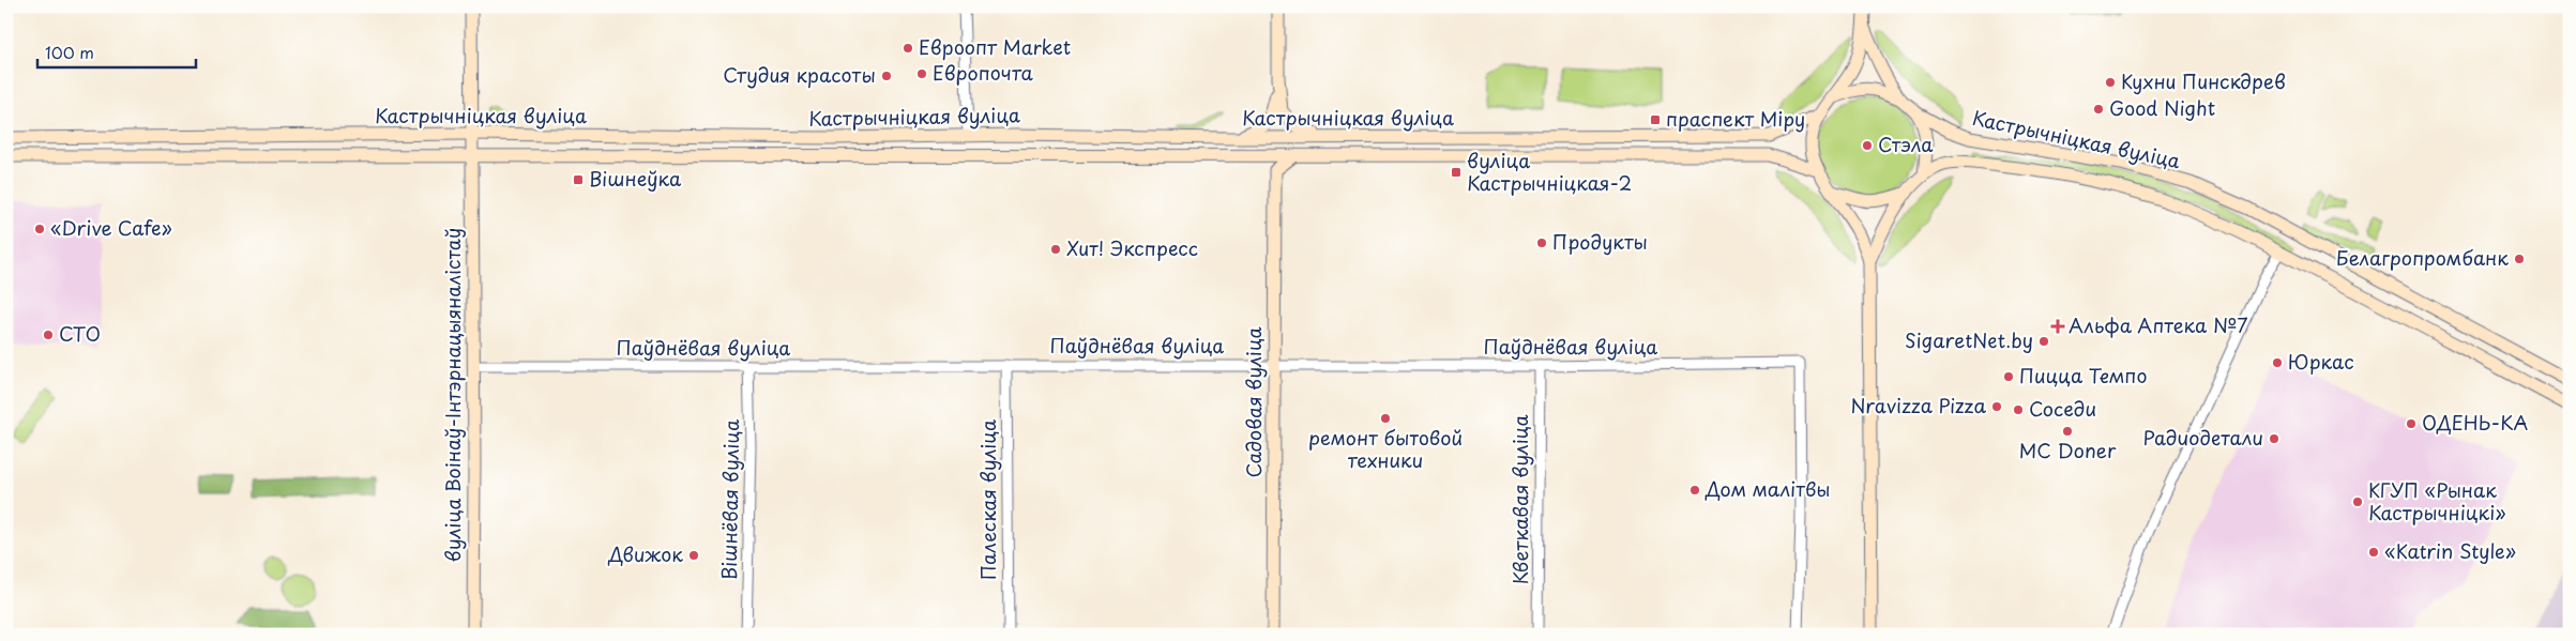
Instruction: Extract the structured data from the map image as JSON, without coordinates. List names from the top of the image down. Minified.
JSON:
{"streets":{"main road":["Кастрычніцкая вуліца","вуліца Воінаў-Інтэрнацыяналістаў","Садовая вуліца"],"street":["Паўднёвая вуліца","Вішнёвая вуліца","Палеская вуліца","Кветкавая вуліца"]},"crossings":[["Кастрычніцкая вуліца","вуліца Воінаў-Інтэрнацыяналістаў"],["Паўднёвая вуліца","вуліца Воінаў-Інтэрнацыяналістаў"],["Паўднёвая вуліца","Садовая вуліца"],["Паўднёвая вуліца","Вішнёвая вуліца"],["Паўднёвая вуліца","Палеская вуліца"],["Паўднёвая вуліца","Кветкавая вуліца"]],"places":{"other":["Евроопт Market","Европочта","Студия красоты","Кухни Пинскдрев","Good Night","Стэла","«Drive Cafe»","Продукты","Хит! Экспресс","Белагропромбанк","СТО","SigaretNet.by","Юркас","Пицца Темпо","Nravizza Pizza","Соседи","ремонт бытовой техники","ОДЕНЬ-КА","MC Doner","Радиодетали","Дом малітвы","КГУП «Рынак Кастрычніцкі»","«Katrin Style»","Движок"],"transit":["праспект Міру","вуліца Кастрычніцкая-2","Вішнеўка"],"health":["Альфа Аптека №7"]},"scale_bar":"100 m"}
